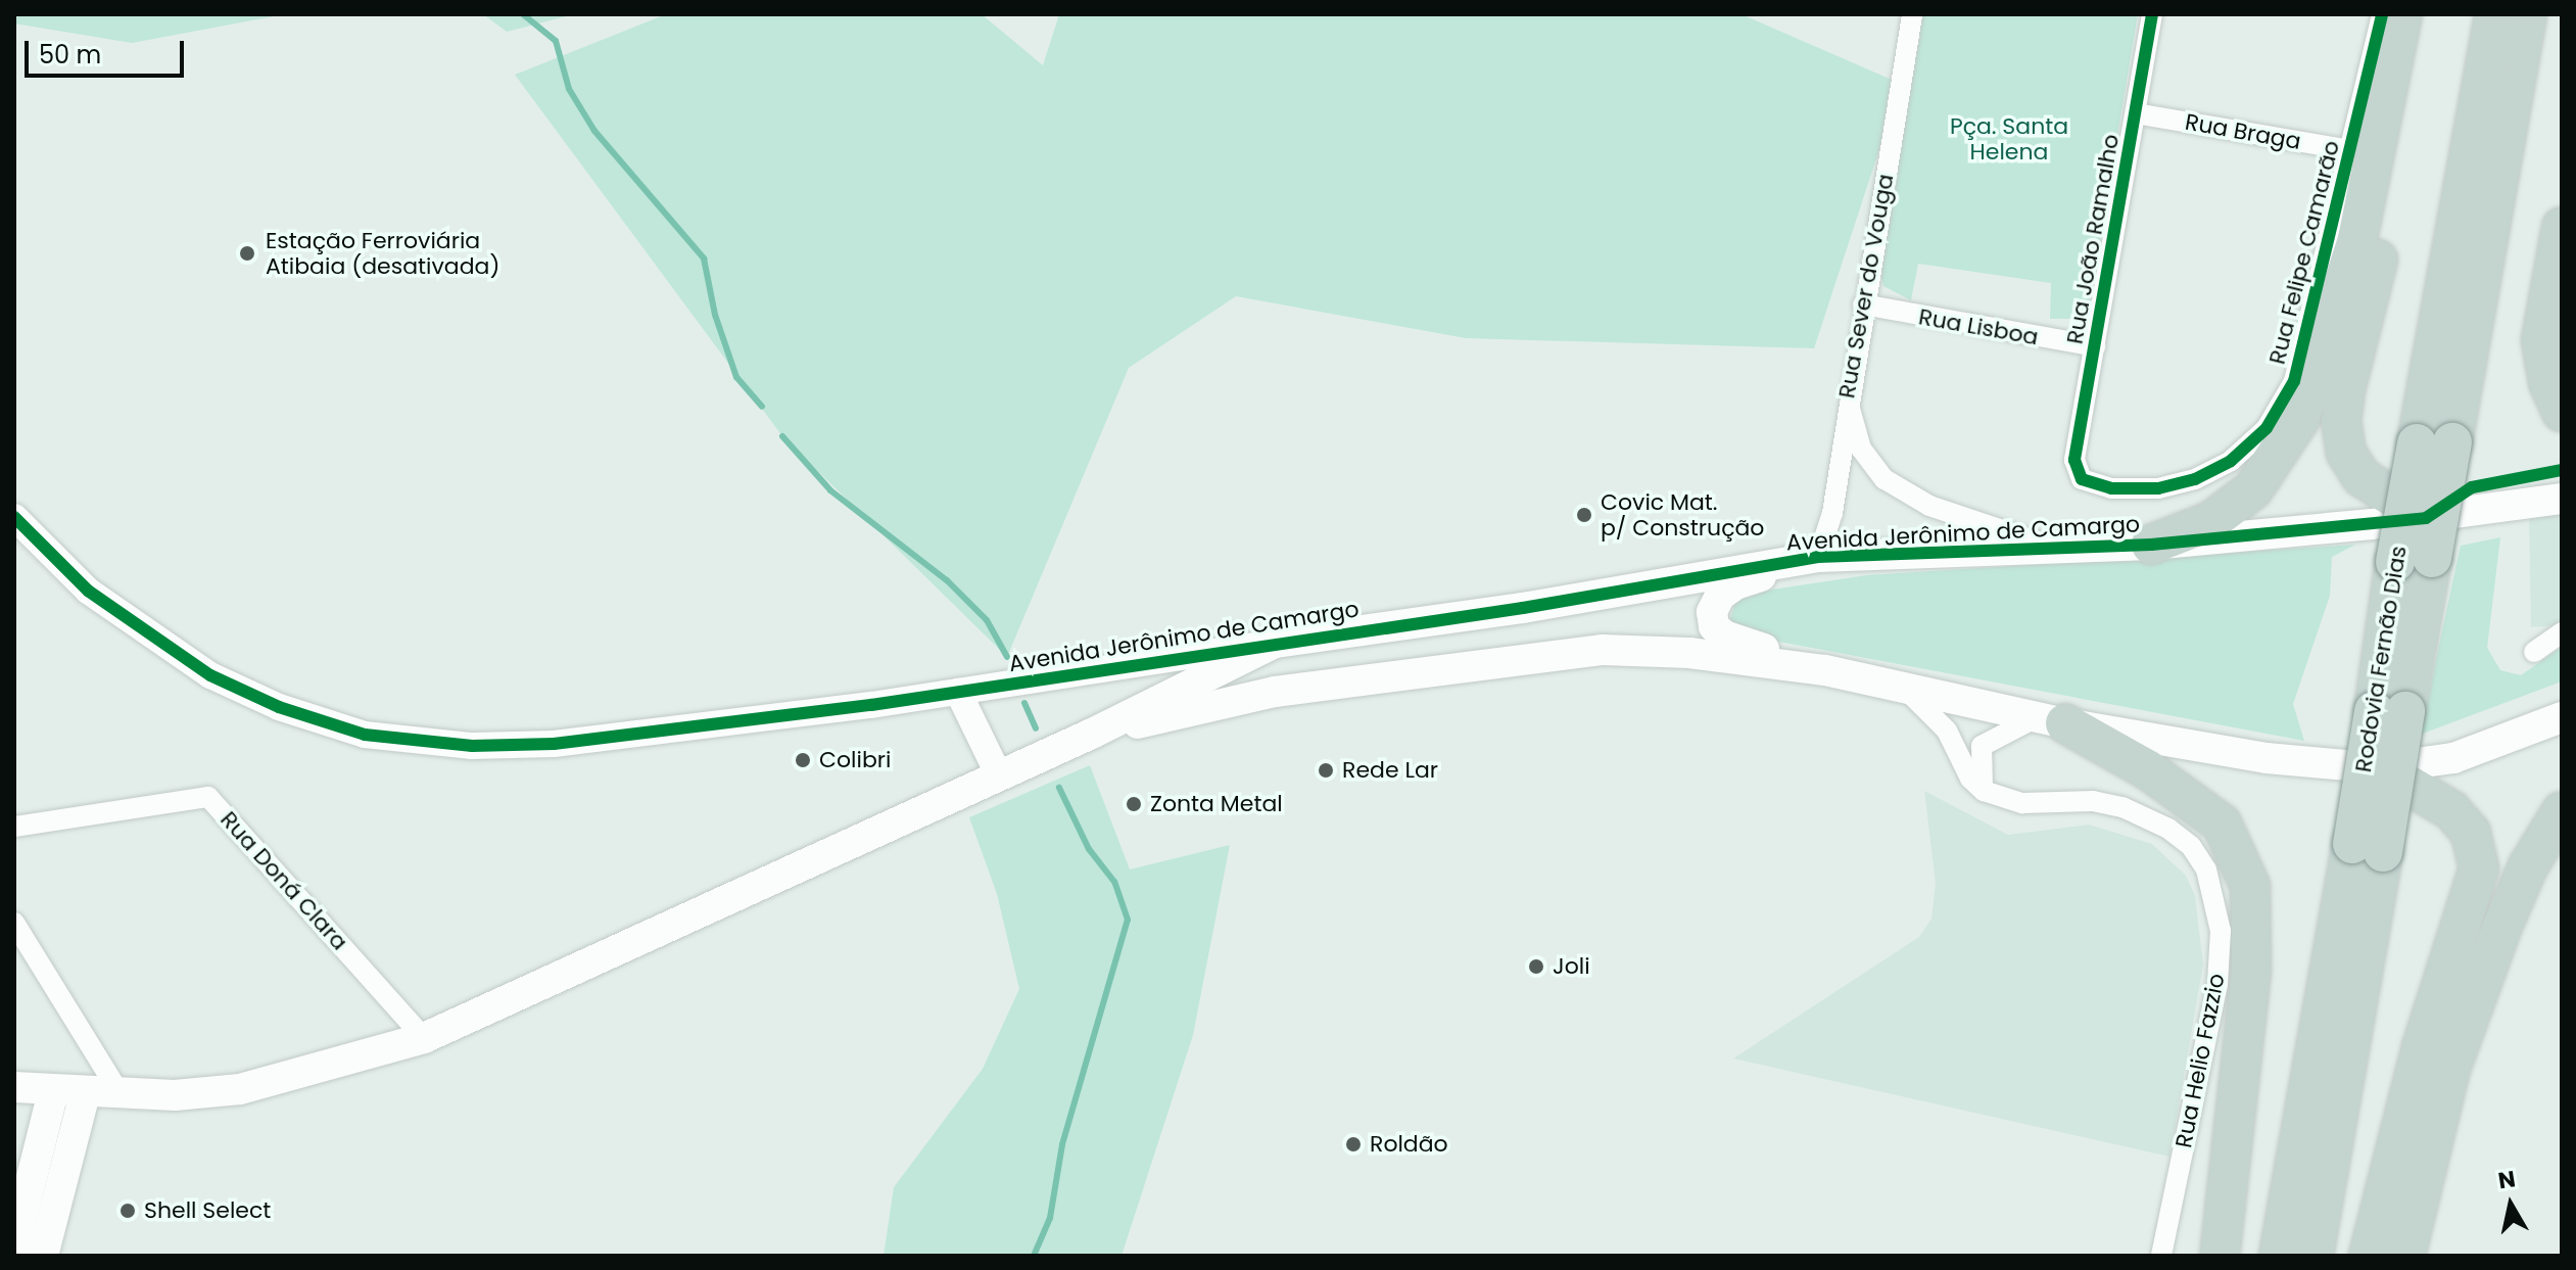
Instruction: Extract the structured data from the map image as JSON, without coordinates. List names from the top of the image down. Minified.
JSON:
{"streets":{"highway":["Rodovia Fernão Dias"],"main road":["Avenida Jerônimo de Camargo"],"street":["Rua Braga","Rua João Ramalho","Rua Felipe Camarão","Rua Sever do Vouga","Rua Lisboa","Rua Doná Clara","Rua Helio Fazzio"]},"crossings":[["Rua Braga","Rua João Ramalho"],["Rua Braga","Rua Felipe Camarão"],["Rua João Ramalho","Rua Felipe Camarão"],["Rua João Ramalho","Rua Lisboa"],["Rua Sever do Vouga","Rua Lisboa"],["Rua Sever do Vouga","Avenida Jerônimo de Camargo"]],"parks":["Pça. Santa Helena"],"places":["Estação Ferroviária Atibaia (desativada)","Covic Mat. p/ Construção","Colibri","Rede Lar","Zonta Metal","Joli","Roldão","Shell Select"],"scale_bar":"50 m","north":"top"}
